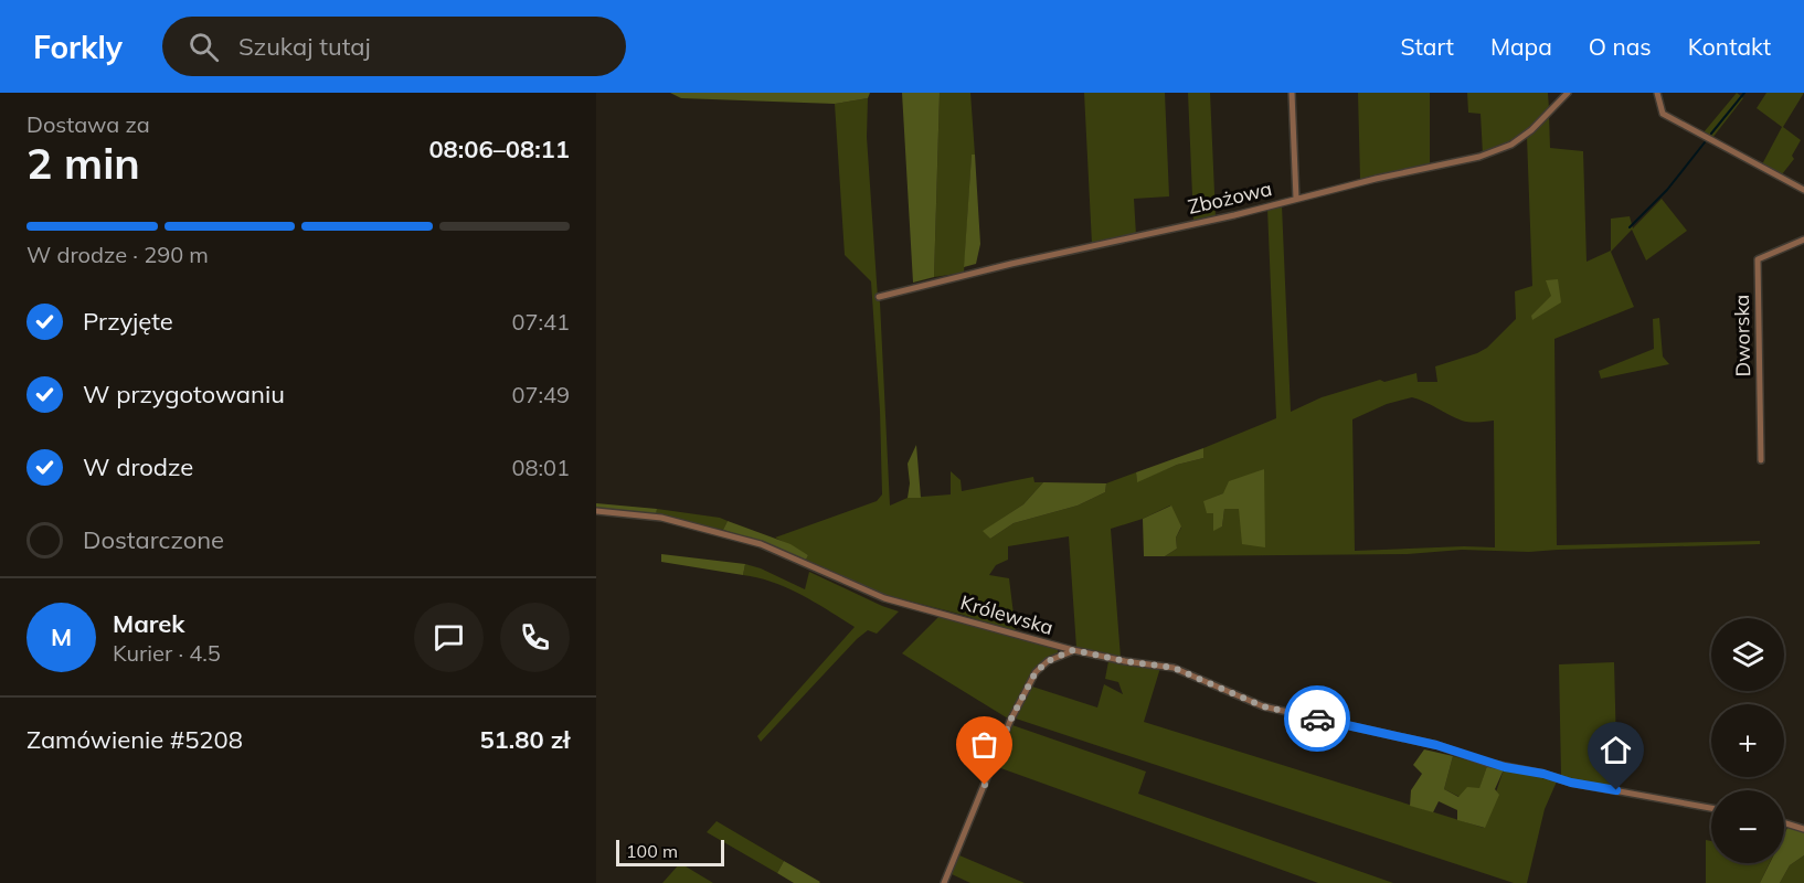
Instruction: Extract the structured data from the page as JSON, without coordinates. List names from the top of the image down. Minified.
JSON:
{"streets":{"street":["Zbożowa","Dworska","Królewska"]},"scale_bar":"100 m","page":{"header":"Forkly","search":"Szukaj tutaj","nav":["Start","Mapa","O nas","Kontakt"],"heading":["2 min","Dostawa za","08:06–08:11"],"panel":["Marek","Kurier · 4.5","Zamówienie #5208","51.80 zł"],"bar":"W drodze · 290 m","list":[["Przyjęte","07:41"],["W przygotowaniu","07:49"],["W drodze","08:01"],"Dostarczone"],"round":"M","map_buttons":["+","−"],"scale":"100 m"}}
